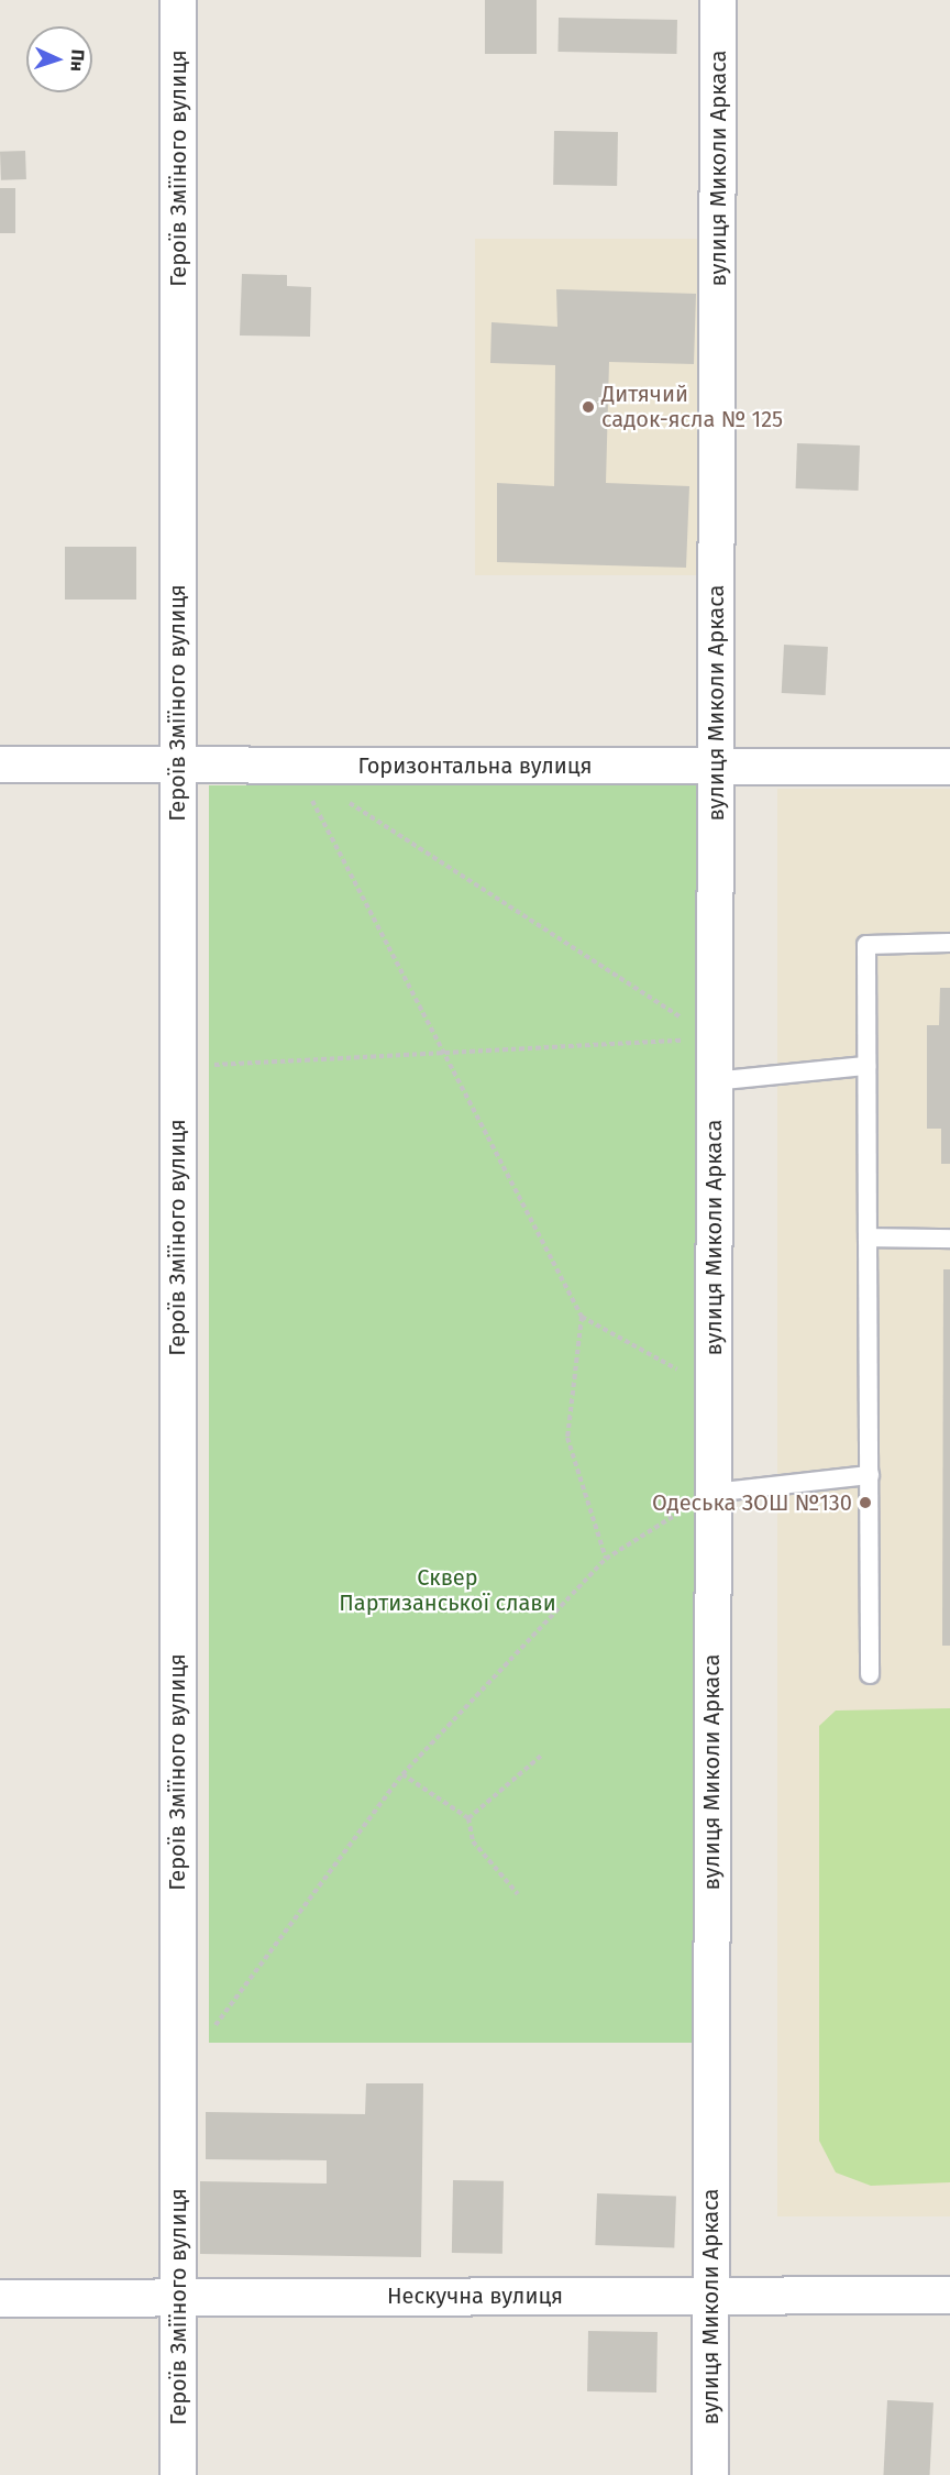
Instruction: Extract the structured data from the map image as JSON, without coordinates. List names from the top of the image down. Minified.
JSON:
{"streets":{"street":["Героїв Зміїного вулиця","вулиця Миколи Аркаса","Горизонтальна вулиця","Нескучна вулиця"]},"crossings":[["Героїв Зміїного вулиця","Горизонтальна вулиця"],["Героїв Зміїного вулиця","Нескучна вулиця"],["вулиця Миколи Аркаса","Горизонтальна вулиця"],["вулиця Миколи Аркаса","Нескучна вулиця"]],"parks":["Сквер Партизанської слави"],"places":["Дитячий садок-ясла № 125","Одеська ЗОШ №130"],"north":"right"}
